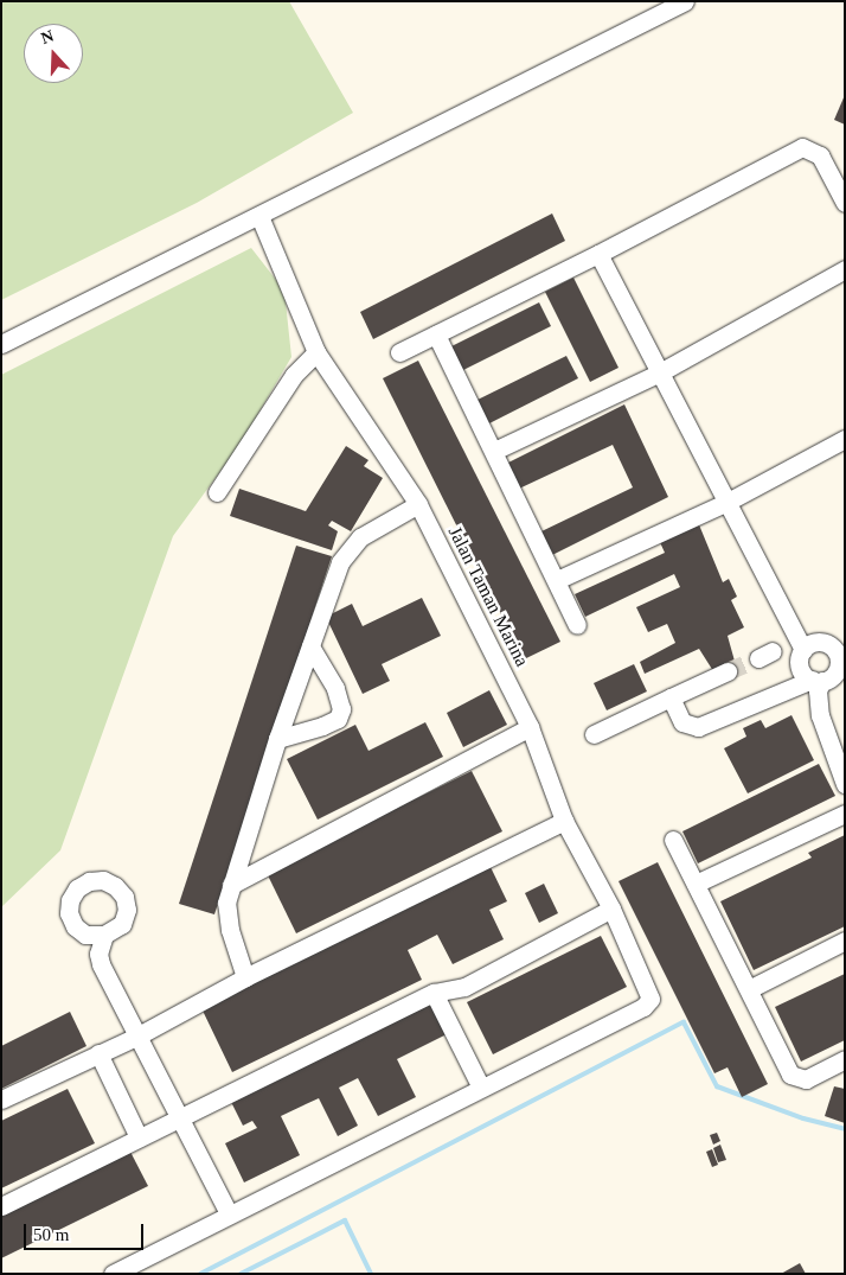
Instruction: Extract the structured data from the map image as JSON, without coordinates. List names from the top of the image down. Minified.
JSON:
{"streets":{"street":["Jalan Taman Marina"]},"scale_bar":"50 m","north":"top"}
